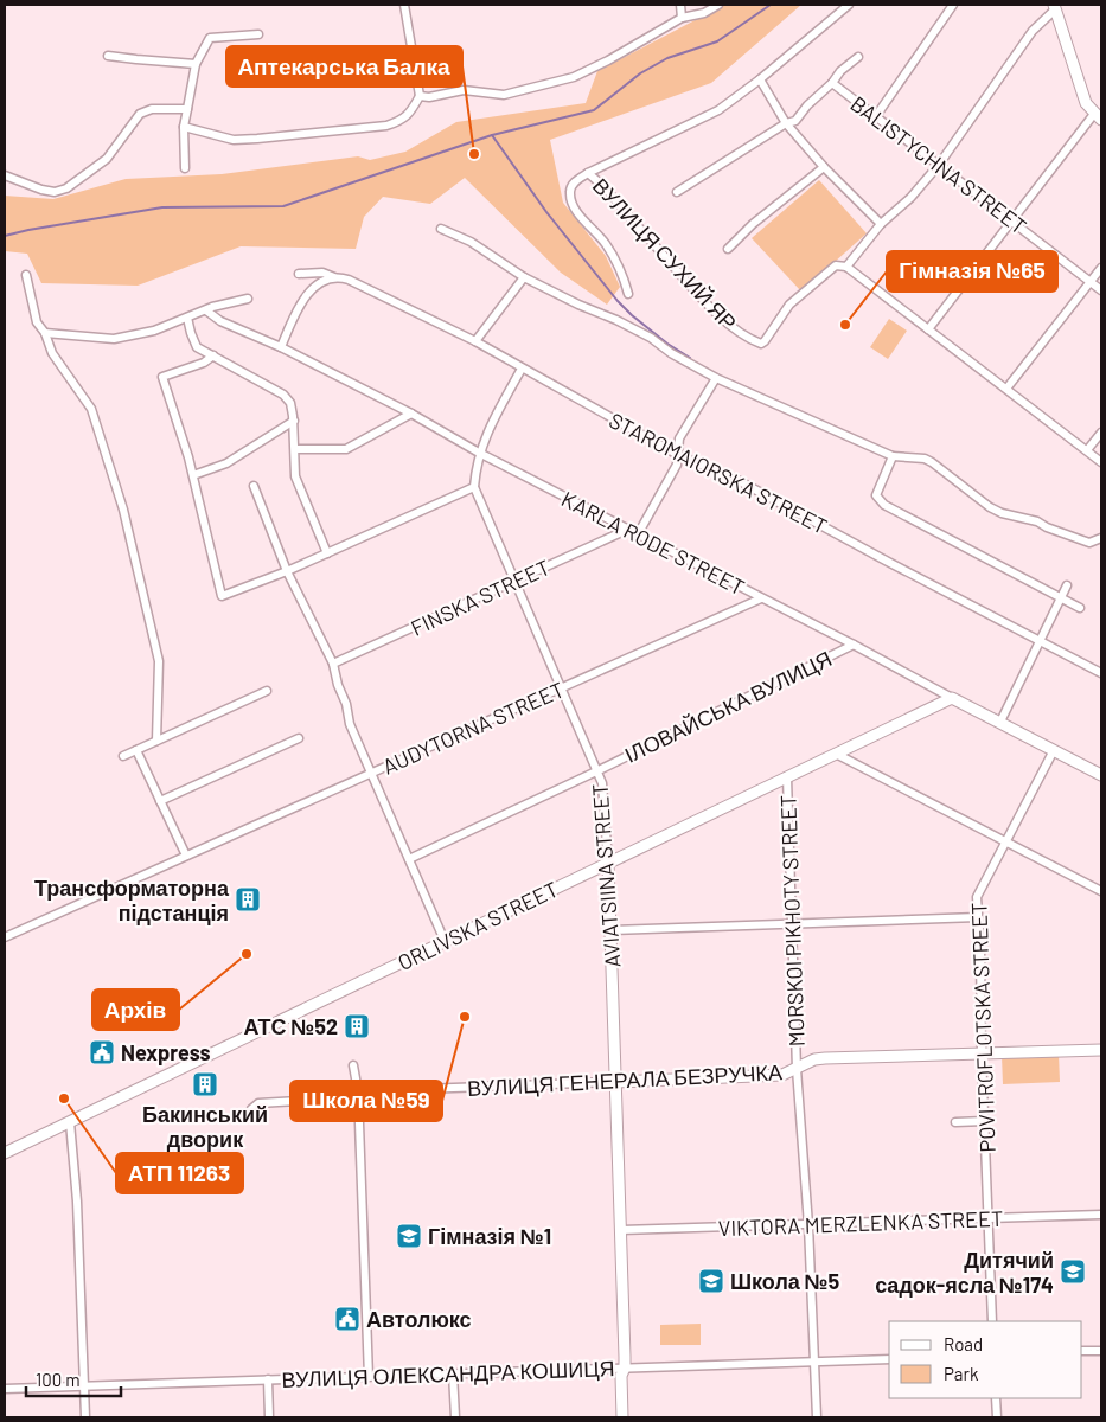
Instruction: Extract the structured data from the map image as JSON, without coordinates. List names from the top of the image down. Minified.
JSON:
{"streets":{"street":["BALISTYCHNA STREET","ВУЛИЦЯ СУХИЙ ЯР","STAROMAIORSKA STREET","KARLA RODE STREET","FINSKA STREET","ІЛОВАЙСЬКА ВУЛИЦЯ","AUDYTORNA STREET","AVIATSIINA STREET","MORSKOI PIKHOTY STREET","ORLIVSKA STREET","POVITROFLOTSKA STREET","ВУЛИЦЯ ГЕНЕРАЛА БЕЗРУЧКА","VIKTORA MERZLENKA STREET","ВУЛИЦЯ ОЛЕКСАНДРА КОШИЦЯ"]},"crossings":[["KARLA RODE STREET","FINSKA STREET"],["KARLA RODE STREET","ІЛОВАЙСЬКА ВУЛИЦЯ"],["KARLA RODE STREET","AUDYTORNA STREET"],["KARLA RODE STREET","ORLIVSKA STREET"],["KARLA RODE STREET","POVITROFLOTSKA STREET"],["FINSKA STREET","AVIATSIINA STREET"],["ІЛОВАЙСЬКА ВУЛИЦЯ","AVIATSIINA STREET"],["AUDYTORNA STREET","AVIATSIINA STREET"],["AVIATSIINA STREET","ORLIVSKA STREET"],["AVIATSIINA STREET","ВУЛИЦЯ ГЕНЕРАЛА БЕЗРУЧКА"],["AVIATSIINA STREET","VIKTORA MERZLENKA STREET"],["AVIATSIINA STREET","ВУЛИЦЯ ОЛЕКСАНДРА КОШИЦЯ"],["MORSKOI PIKHOTY STREET","ORLIVSKA STREET"],["MORSKOI PIKHOTY STREET","ВУЛИЦЯ ГЕНЕРАЛА БЕЗРУЧКА"],["MORSKOI PIKHOTY STREET","VIKTORA MERZLENKA STREET"],["MORSKOI PIKHOTY STREET","ВУЛИЦЯ ОЛЕКСАНДРА КОШИЦЯ"],["POVITROFLOTSKA STREET","ВУЛИЦЯ ГЕНЕРАЛА БЕЗРУЧКА"],["POVITROFLOTSKA STREET","VIKTORA MERZLENKA STREET"]],"places":{"other":["Аптекарська Балка","Гімназія №65","Архів","Школа №59","АТП 11263"],"building":["Трансформаторна підстанція","АТС №52","Бакинський дворик"],"public building":["Nexpress","Автолюкс"],"school or university":["Гімназія №1","Дитячий садок-ясла №174","Школа №5"]},"legend":["Road","Park"],"scale_bar":"100 m"}
